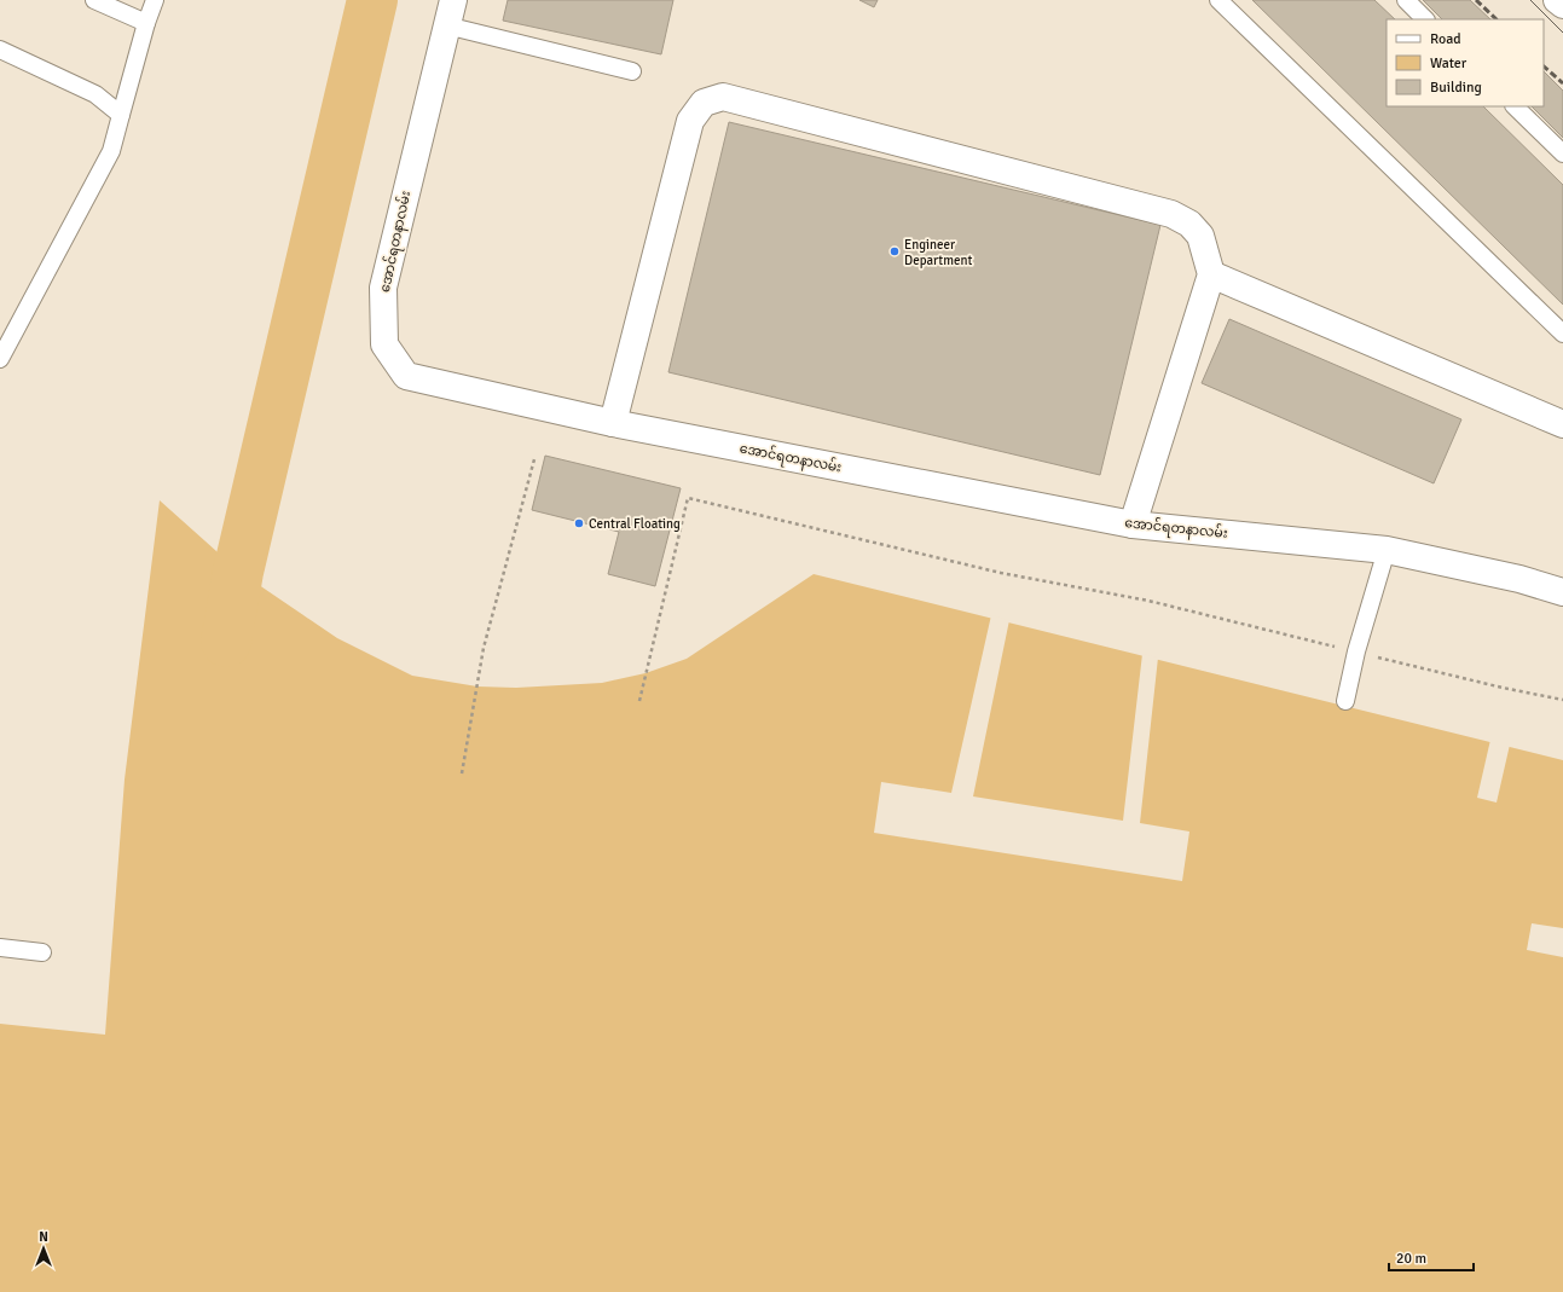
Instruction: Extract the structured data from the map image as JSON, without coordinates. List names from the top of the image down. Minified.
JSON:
{"streets":{"street":["အောင်ရတနာလမ်း"]},"places":["Engineer Department","Central Floating"],"legend":["Road","Water","Building"],"scale_bar":"20 m","north":"top"}
